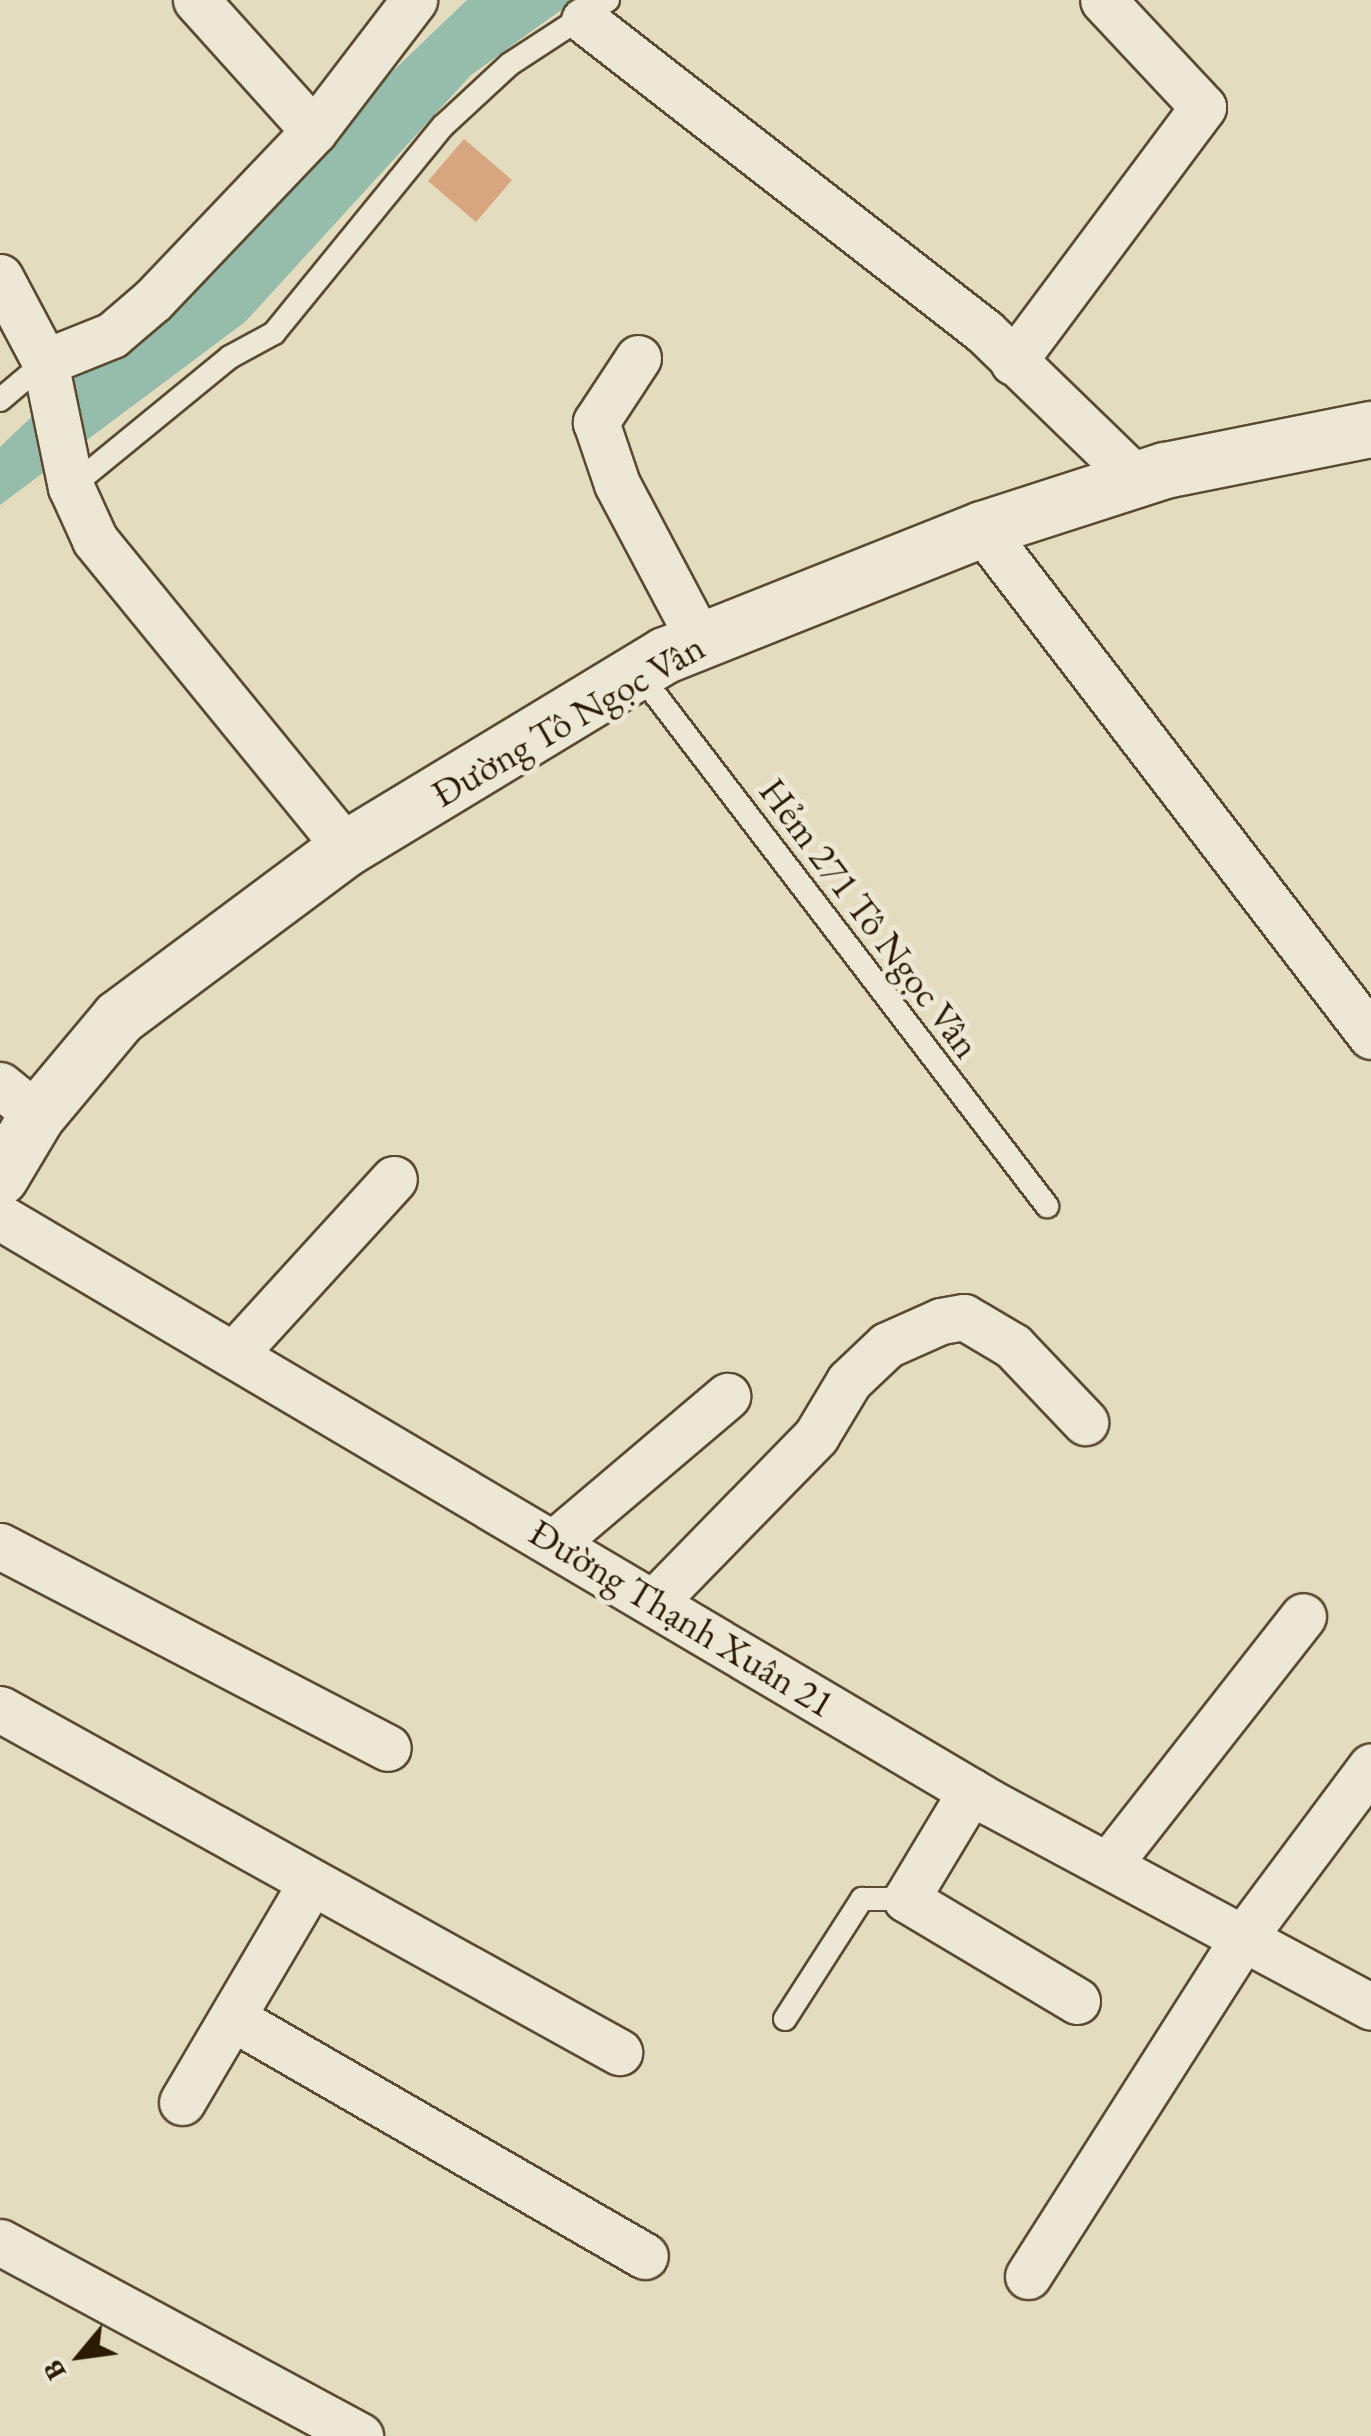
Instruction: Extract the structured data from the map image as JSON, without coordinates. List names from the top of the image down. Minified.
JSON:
{"streets":{"street":["Đường Tô Ngọc Vân","Đường Thạnh Xuân 21"],"lane":["Hẻm 271 Tô Ngọc Vân"]},"crossings":[["Đường Tô Ngọc Vân","Hẻm 271 Tô Ngọc Vân"]],"north":"bottom left"}
